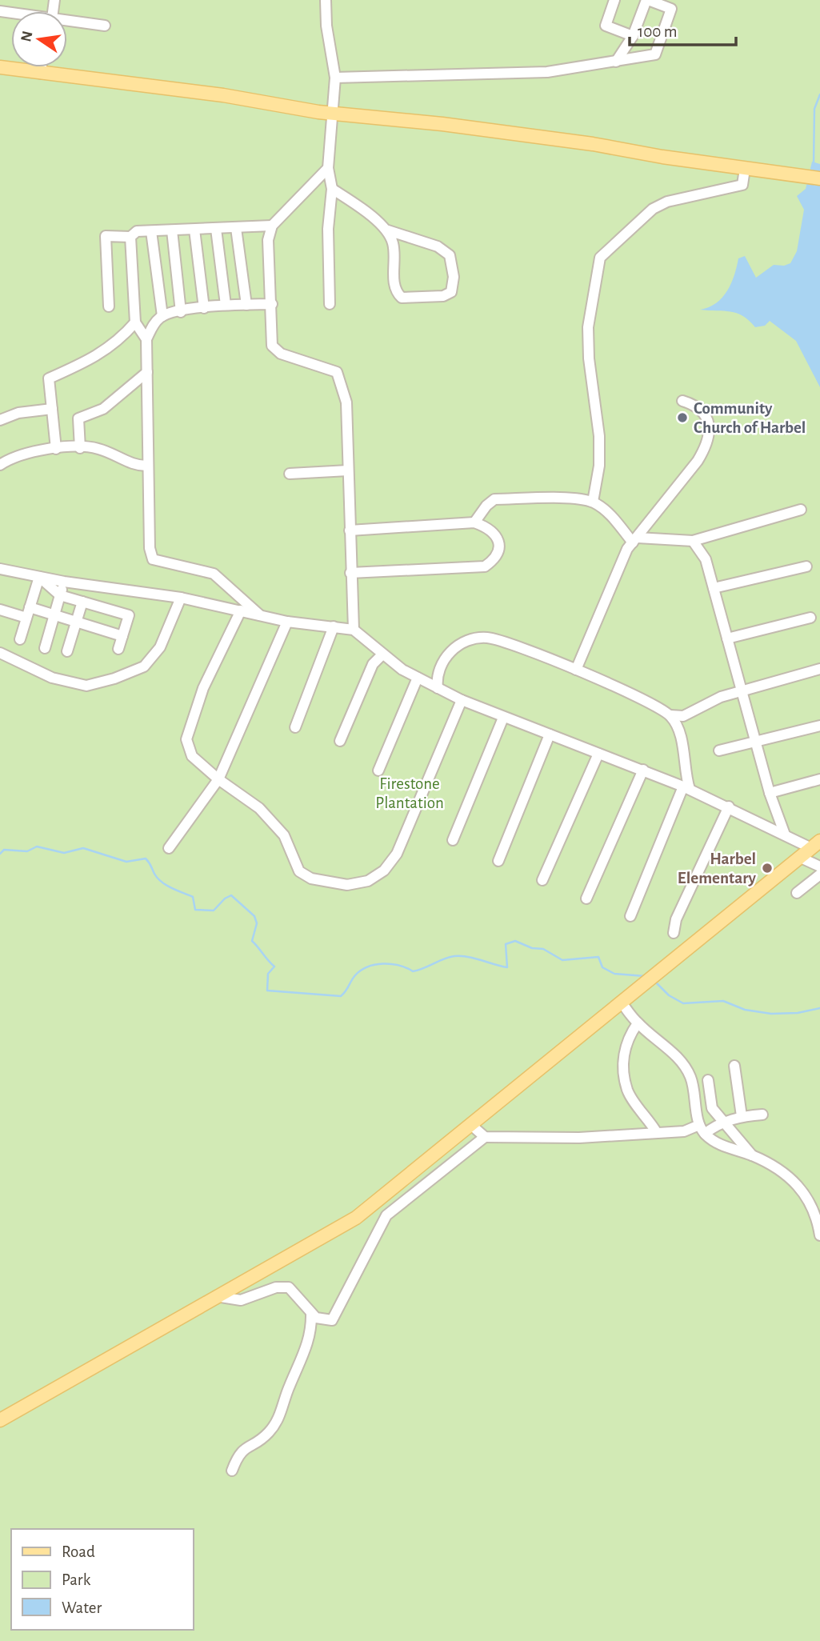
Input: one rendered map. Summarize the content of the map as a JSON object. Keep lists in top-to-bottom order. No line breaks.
{"parks":["Firestone Plantation"],"places":["Community Church of Harbel","Harbel Elementary"],"legend":["Road","Park","Water"],"scale_bar":"100 m","north":"left"}
